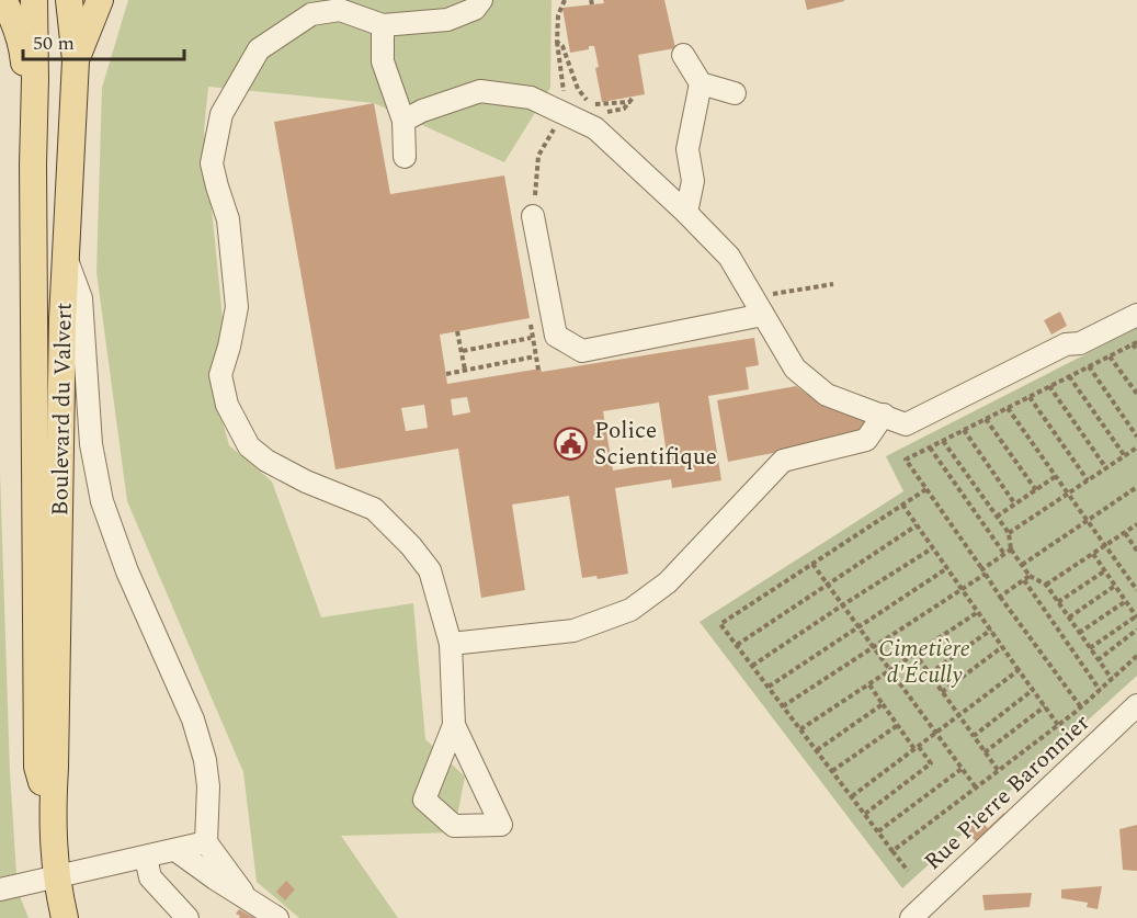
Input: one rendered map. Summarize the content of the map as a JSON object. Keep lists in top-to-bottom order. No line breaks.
{"streets":{"main road":["Boulevard du Valvert"],"street":["Rue Pierre Baronnier"]},"parks":["Cimetière d'Écully"],"places":{"public building":["Police Scientifique"]},"scale_bar":"50 m"}
